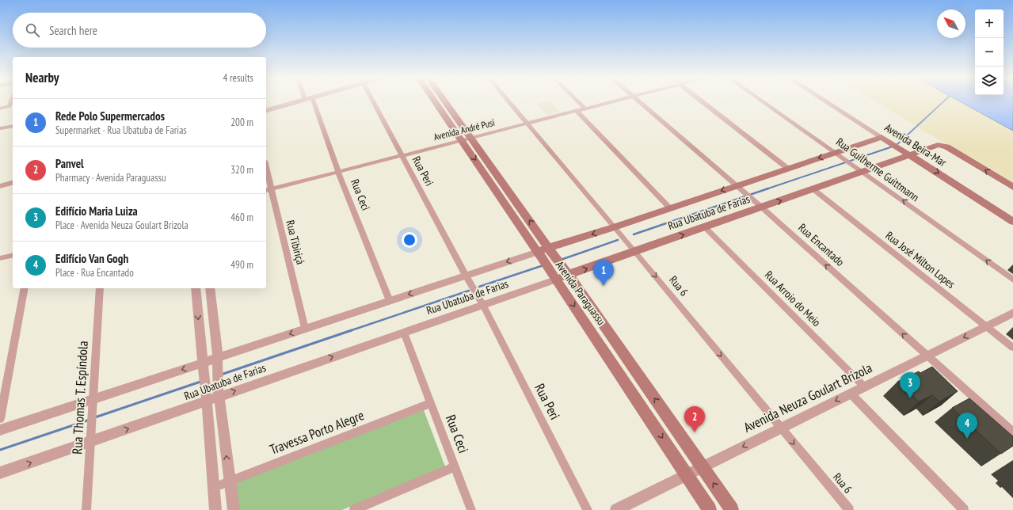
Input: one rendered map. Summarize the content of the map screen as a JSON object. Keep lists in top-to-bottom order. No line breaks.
{"streets":{"main road":["Avenida Beira-Mar","Rua Ubatuba de Farias","Avenida Paraguassu"],"street":["Avenida André Pusi","Rua Guilherme Guittmann","Rua Peri","Rua Ceci","Rua Tibiriçá","Rua Encantado","Rua José Milton Lopes","Rua 6","Rua Arroio do Meio","Rua Thomas T. Espíndola","Avenida Neuza Goulart Brizola","Travessa Porto Alegre"]},"crossings":[["Avenida André Pusi","Rua Peri"],["Avenida André Pusi","Rua Ceci"],["Avenida André Pusi","Rua Tibiriçá"],["Avenida André Pusi","Rua 6"],["Avenida André Pusi","Avenida Paraguassu"],["Avenida Beira-Mar","Rua Ubatuba de Farias"],["Rua Guilherme Guittmann","Rua Ubatuba de Farias"],["Rua Peri","Rua Ubatuba de Farias"],["Rua Ceci","Rua Ubatuba de Farias"],["Rua Ceci","Travessa Porto Alegre"],["Rua Ubatuba de Farias","Rua Tibiriçá"],["Rua Ubatuba de Farias","Rua Encantado"],["Rua Ubatuba de Farias","Rua José Milton Lopes"],["Rua Ubatuba de Farias","Rua 6"],["Rua Ubatuba de Farias","Avenida Paraguassu"],["Rua Ubatuba de Farias","Rua Arroio do Meio"],["Rua Ubatuba de Farias","Rua Thomas T. Espíndola"],["Rua Encantado","Avenida Neuza Goulart Brizola"],["Rua José Milton Lopes","Avenida Neuza Goulart Brizola"],["Rua 6","Avenida Neuza Goulart Brizola"],["Avenida Paraguassu","Avenida Neuza Goulart Brizola"],["Rua Arroio do Meio","Avenida Neuza Goulart Brizola"]],"one_way":["Avenida Beira-Mar","Rua Guilherme Guittmann","Rua Encantado","Rua 6","Avenida Neuza Goulart Brizola"],"north":"top left","page":{"map_buttons":["+","−"],"search":"Search here","heading":["Nearby","4 results"],"list":[{"mark":"1","name":"Rede Polo Supermercados","note":"Supermarket · Rua Ubatuba de Farias","value":"200 m"},{"mark":"2","name":"Panvel","note":"Pharmacy · Avenida Paraguassu","value":"320 m"},{"mark":"3","name":"Edifício Maria Luiza","note":"Place · Avenida Neuza Goulart Brizola","value":"460 m"},{"mark":"4","name":"Edifício Van Gogh","note":"Place · Rua Encantado","value":"490 m"}],"pins":["1","3","2","4"]}}
